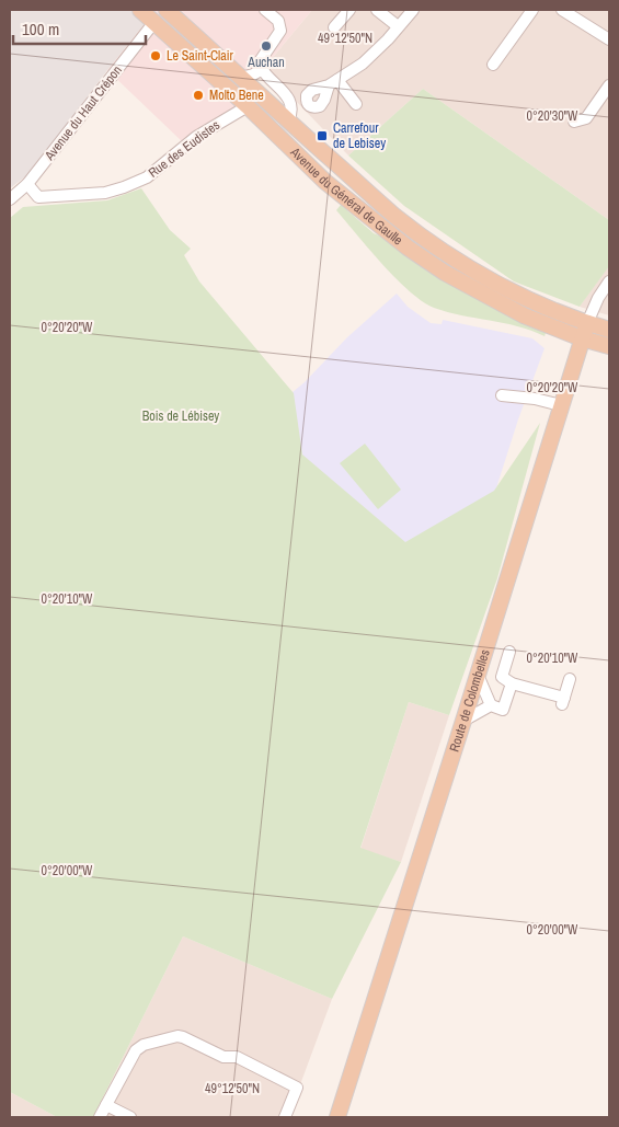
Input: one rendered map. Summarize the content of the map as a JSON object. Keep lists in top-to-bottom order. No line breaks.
{"streets":{"main road":["Avenue du Général de Gaulle","Route de Colombelles"],"street":["Avenue du Haut Crépon","Rue des Eudistes"]},"crossings":[["Avenue du Haut Crépon","Rue des Eudistes"],["Avenue du Haut Crépon","Avenue du Général de Gaulle"],["Rue des Eudistes","Avenue du Général de Gaulle"],["Avenue du Général de Gaulle","Route de Colombelles"]],"parks":["Bois de Lébisey"],"places":{"other":["Auchan","Le Saint-Clair","Molto Bene"],"transit":["Carrefour de Lebisey"]},"scale_bar":"100 m","coordinates":["49°12'50\"N","0°20'30\"W","0°20'20\"W","0°20'10\"W","0°20'00\"W"]}
